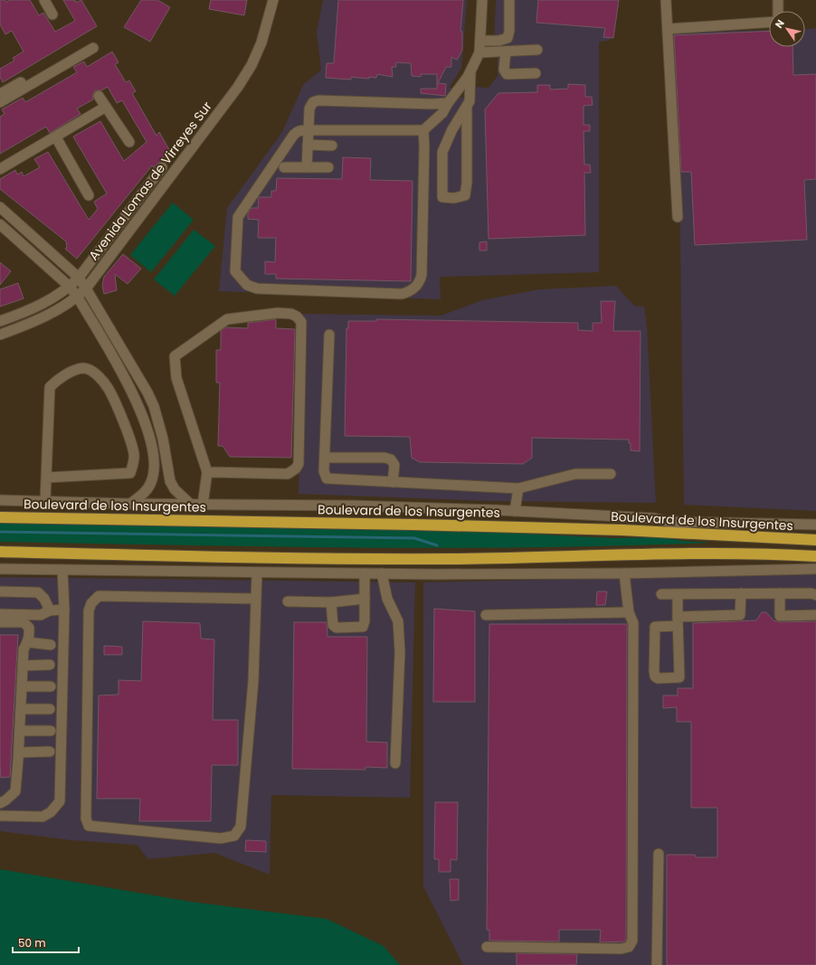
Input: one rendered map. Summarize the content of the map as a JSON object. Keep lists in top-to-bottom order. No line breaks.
{"streets":{"highway":["Boulevard de los Insurgentes"],"street":["Avenida Lomas de Virreyes Sur"]},"scale_bar":"50 m","north":"top left"}
